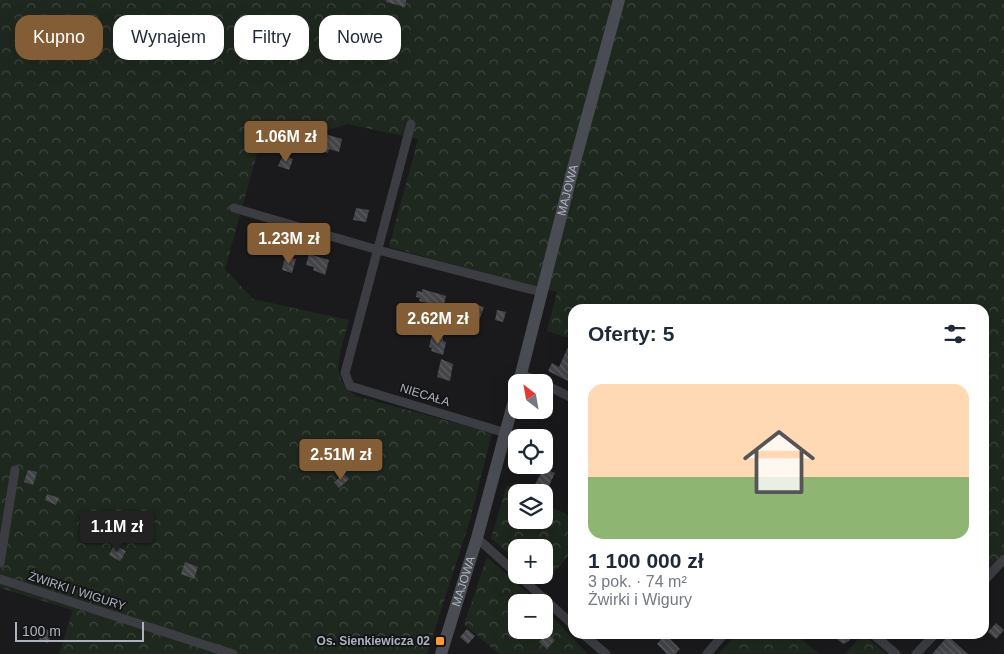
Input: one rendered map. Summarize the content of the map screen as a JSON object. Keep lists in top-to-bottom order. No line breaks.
{"streets":{"street":["MAJOWA","NIECAŁA","ŻWIRKI I WIGURY"]},"crossings":[["MAJOWA","NIECAŁA"]],"places":{"transit":["Os. Sienkiewicza 02"]},"scale_bar":"100 m","north":"top left","page":{"chip":["Kupno","Wynajem","Filtry","Nowe"],"price":["1.06M zł","1.23M zł","2.62M zł","2.51M zł","1.1M zł"],"heading":"Oferty: 5","list":[{"name":"1 100 000 zł","note":"3 pok. · 74 m² · Żwirki i Wigury"}],"map_buttons":["+","−"],"scale":"100 m"}}
